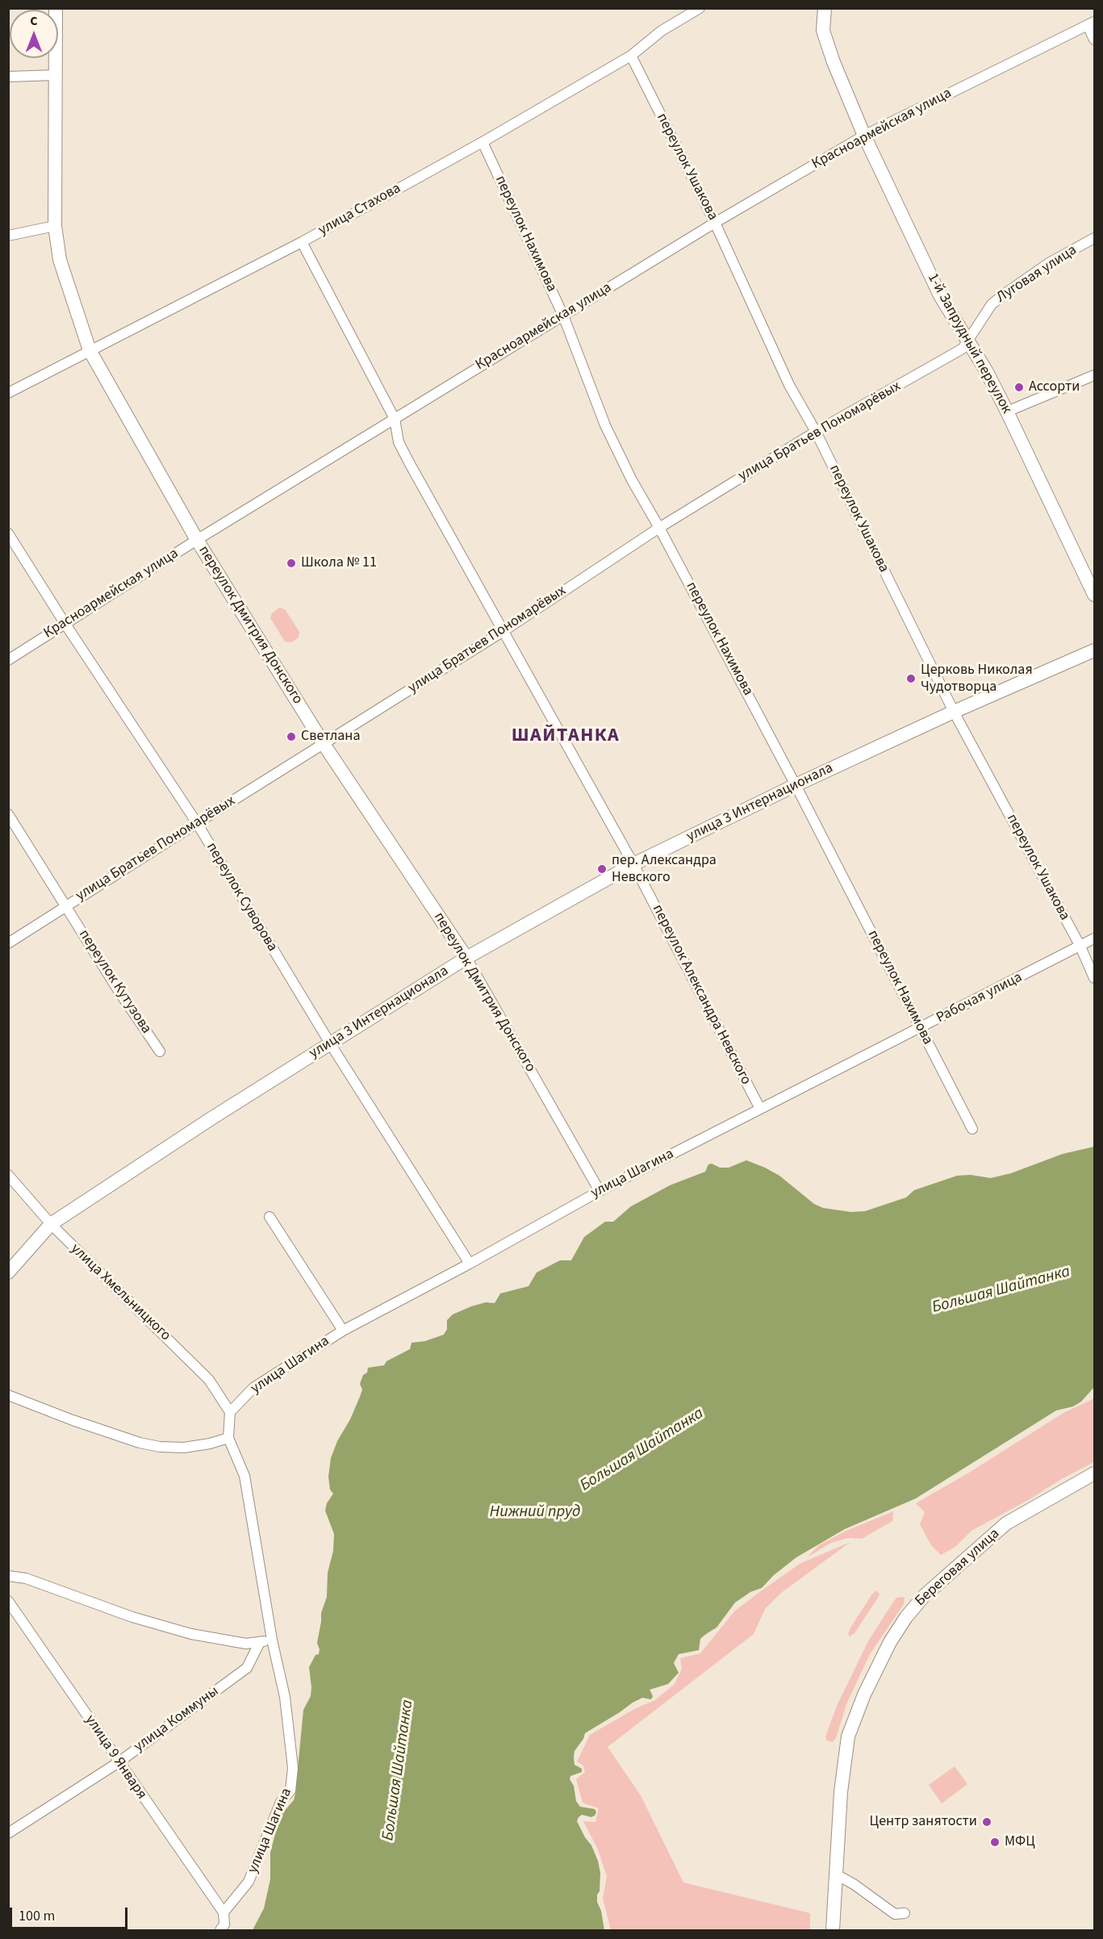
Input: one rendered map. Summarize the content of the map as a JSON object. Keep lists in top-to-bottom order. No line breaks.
{"streets":{"street":["Красноармейская улица","переулок Ушакова","улица Стахова","переулок Нахимова","Луговая улица","1-й Запрудный переулок","улица Братьев Пономарёвых","переулок Дмитрия Донского","улица 3 Интернационала","переулок Суворова","переулок Кутузова","переулок Александра Невского","Рабочая улица","улица Шагина","улица Хмельницкого","Береговая улица","улица Коммуны","улица 9 Января"]},"crossings":[["Красноармейская улица","переулок Ушакова"],["Красноармейская улица","переулок Нахимова"],["Красноармейская улица","1-й Запрудный переулок"],["Красноармейская улица","переулок Дмитрия Донского"],["Красноармейская улица","переулок Суворова"],["Красноармейская улица","переулок Александра Невского"],["переулок Ушакова","улица Стахова"],["переулок Ушакова","улица Братьев Пономарёвых"],["переулок Ушакова","улица 3 Интернационала"],["переулок Ушакова","Рабочая улица"],["улица Стахова","переулок Нахимова"],["улица Стахова","переулок Дмитрия Донского"],["улица Стахова","переулок Александра Невского"],["переулок Нахимова","улица Братьев Пономарёвых"],["переулок Нахимова","улица 3 Интернационала"],["переулок Нахимова","Рабочая улица"],["Луговая улица","1-й Запрудный переулок"],["Луговая улица","улица Братьев Пономарёвых"],["1-й Запрудный переулок","улица Братьев Пономарёвых"],["улица Братьев Пономарёвых","переулок Дмитрия Донского"],["улица Братьев Пономарёвых","переулок Суворова"],["улица Братьев Пономарёвых","переулок Кутузова"],["улица Братьев Пономарёвых","переулок Александра Невского"],["переулок Дмитрия Донского","улица 3 Интернационала"],["переулок Дмитрия Донского","улица Шагина"],["улица 3 Интернационала","переулок Суворова"],["улица 3 Интернационала","переулок Александра Невского"],["улица 3 Интернационала","улица Хмельницкого"],["переулок Суворова","улица Шагина"],["переулок Александра Невского","Рабочая улица"],["переулок Александра Невского","улица Шагина"],["Рабочая улица","улица Шагина"],["улица Шагина","улица Хмельницкого"],["улица Шагина","улица 9 Января"],["улица Коммуны","улица 9 Января"]],"districts":["ШАЙТАНКА"],"water":["Большая Шайтанка","Нижний пруд"],"places":["Ассорти","Школа № 11","Церковь Николая Чудотворца","Светлана","пер. Александра Невского","Центр занятости","МФЦ"],"scale_bar":"100 m","north":"top"}
